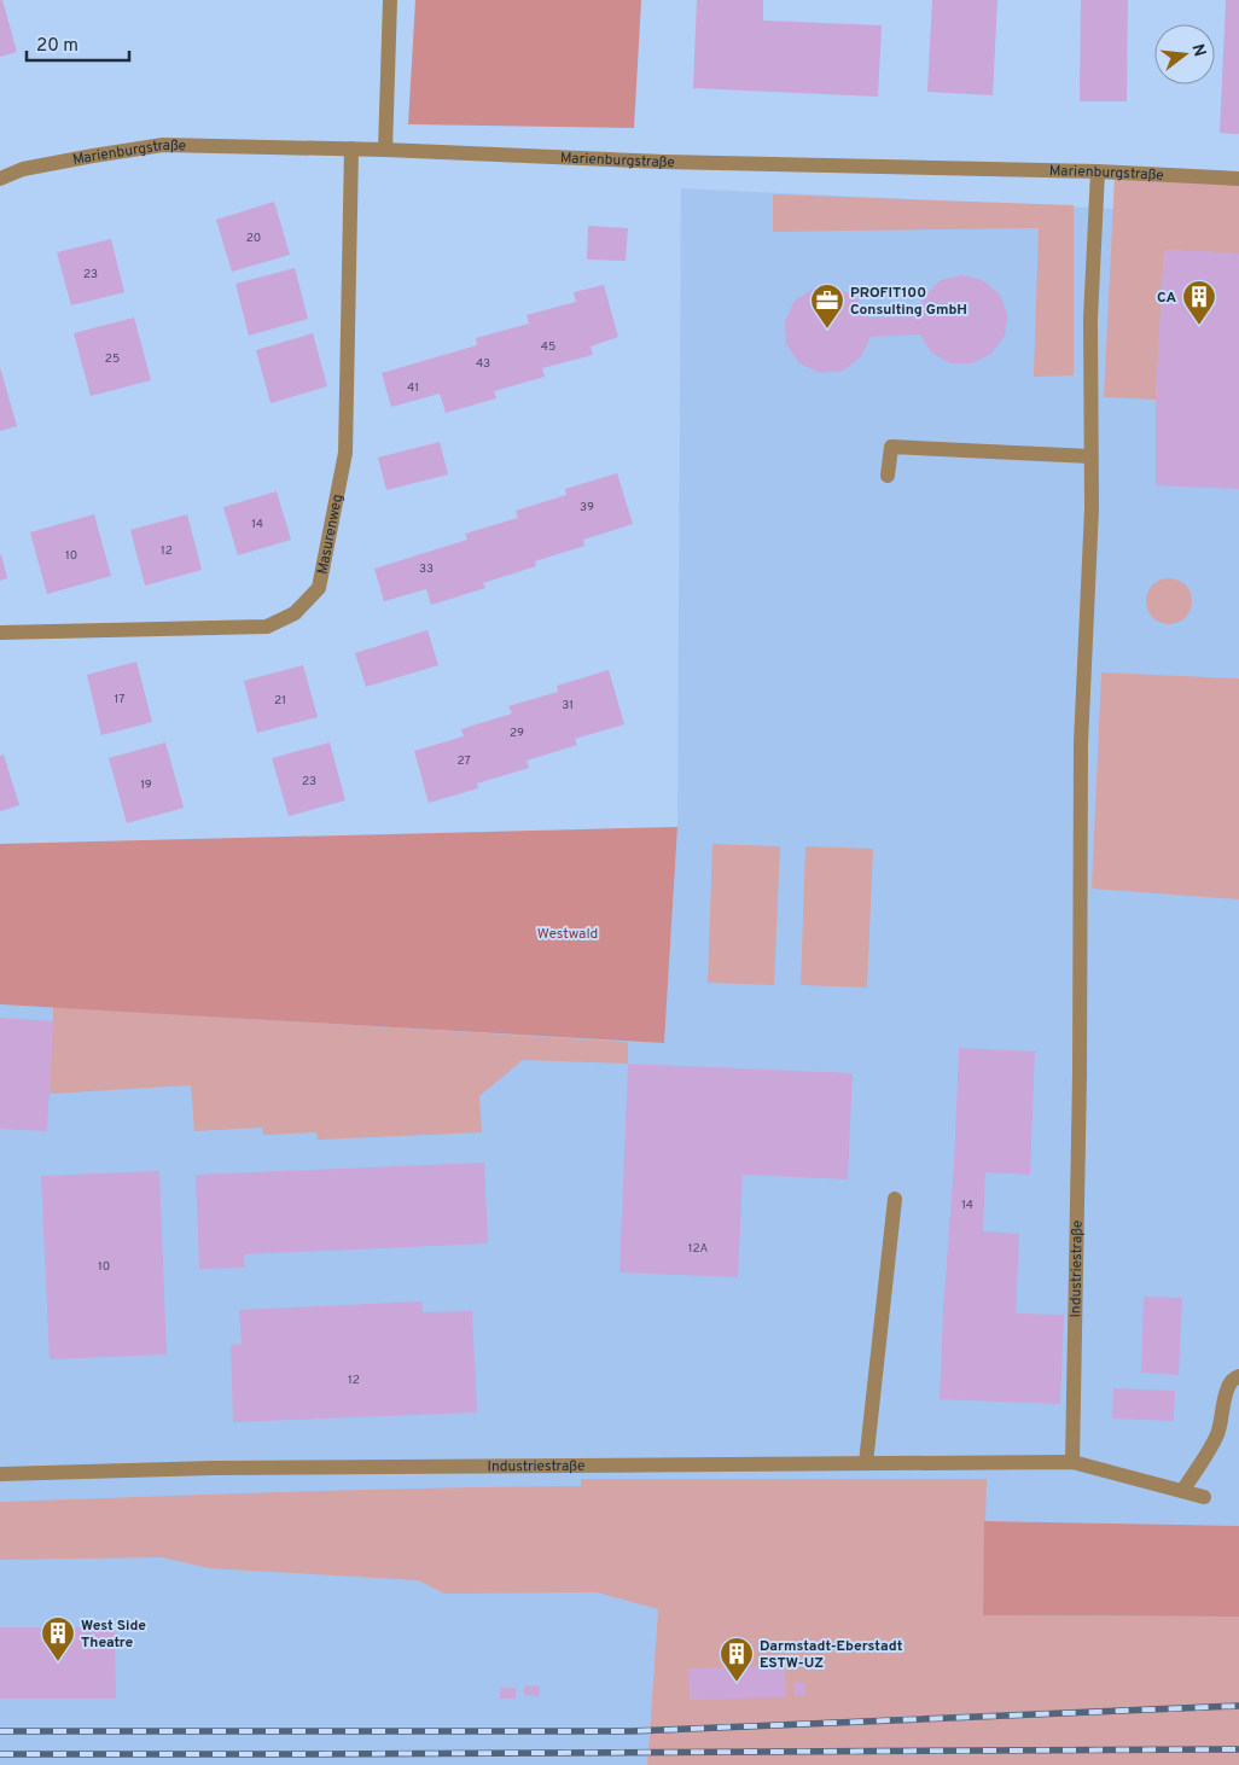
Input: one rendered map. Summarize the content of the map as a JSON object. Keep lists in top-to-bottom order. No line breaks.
{"streets":{"street":["Marienburgstraße","Masurenweg","Industriestraße"]},"crossings":[["Marienburgstraße","Masurenweg"],["Marienburgstraße","Industriestraße"]],"parks":["Westwald"],"places":{"building":["CA","West Side Theatre","Darmstadt-Eberstadt ESTW-UZ"],"office":["PROFIT100 Consulting GmbH"]},"house_numbers":["20","23","45","25","43","41","39","14","12","10","33","17","21","31","29","27","23","19","14","12A","10","12"],"scale_bar":"20 m","north":"right"}
